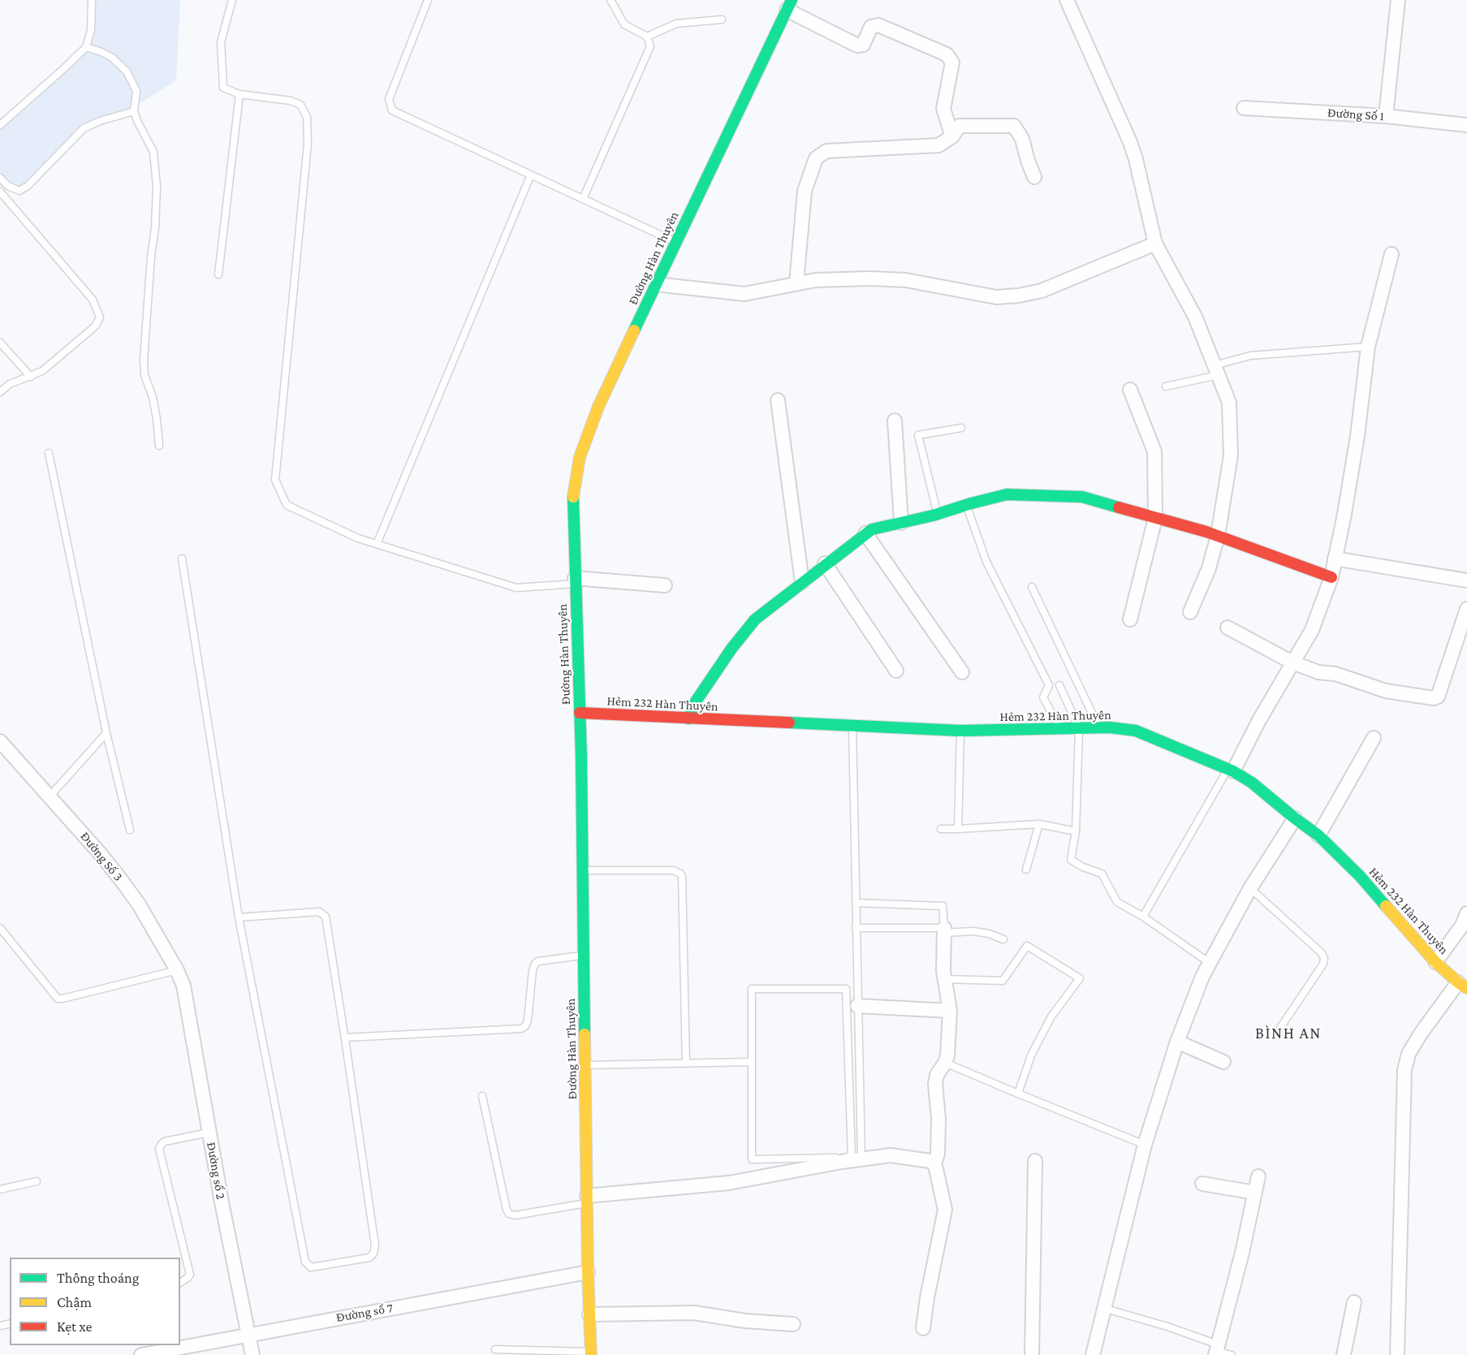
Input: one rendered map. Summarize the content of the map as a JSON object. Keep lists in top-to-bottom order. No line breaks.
{"streets":{"street":["Đường Số 1","Đường Hàn Thuyên","Hẻm 232 Hàn Thuyên","Đường Số 3","Đường số 2","Đường số 7"]},"crossings":[["Đường Hàn Thuyên","Hẻm 232 Hàn Thuyên"],["Đường Hàn Thuyên","Đường số 7"],["Đường Số 3","Đường số 2"],["Đường số 2","Đường số 7"]],"districts":["BÌNH AN"],"legend":["Thông thoáng","Chậm","Kẹt xe"]}
